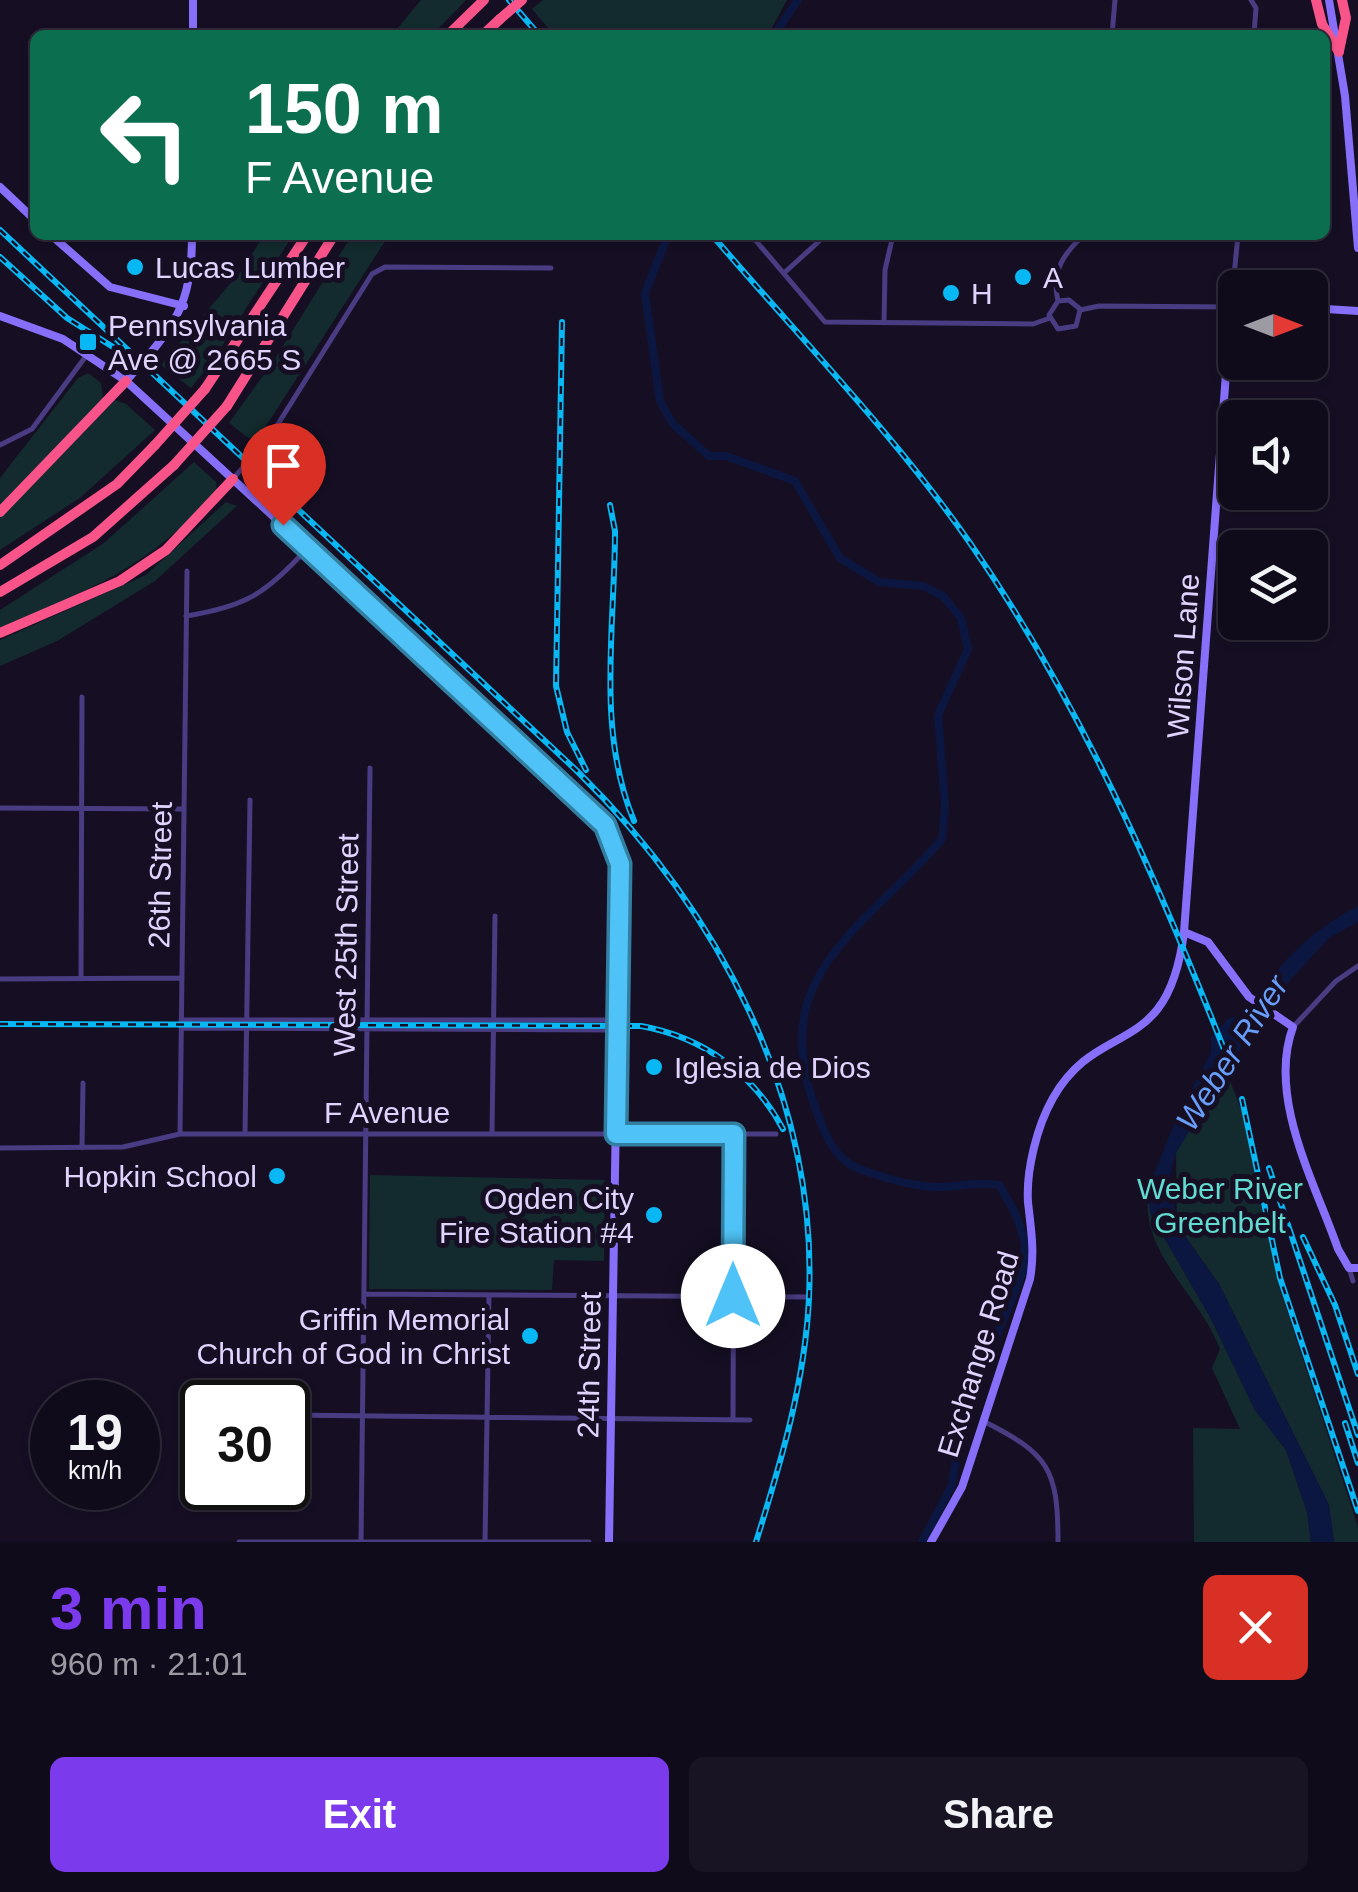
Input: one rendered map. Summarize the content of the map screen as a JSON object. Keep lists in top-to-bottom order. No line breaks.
{"streets":{"street":["Wilson Lane","26th Street","West 25th Street","F Avenue","Exchange Road","24th Street"]},"crossings":[["Wilson Lane","Exchange Road"],["26th Street","F Avenue"],["West 25th Street","F Avenue"],["F Avenue","24th Street"]],"water":["Weber River"],"parks":["Weber River Greenbelt"],"places":{"other":["Lucas Lumber","A","H","Iglesia de Dios","Hopkin School","Ogden City Fire Station #4","Griffin Memorial Church of God in Christ"],"transit":["Pennsylvania Ave @ 2665 S"]},"north":"right","page":{"turn":["150 m","F Avenue"],"speed":"19 km/h","limit":"30","heading":["3 min","960 m · 21:01"],"buttons":["Exit","Share"]}}
